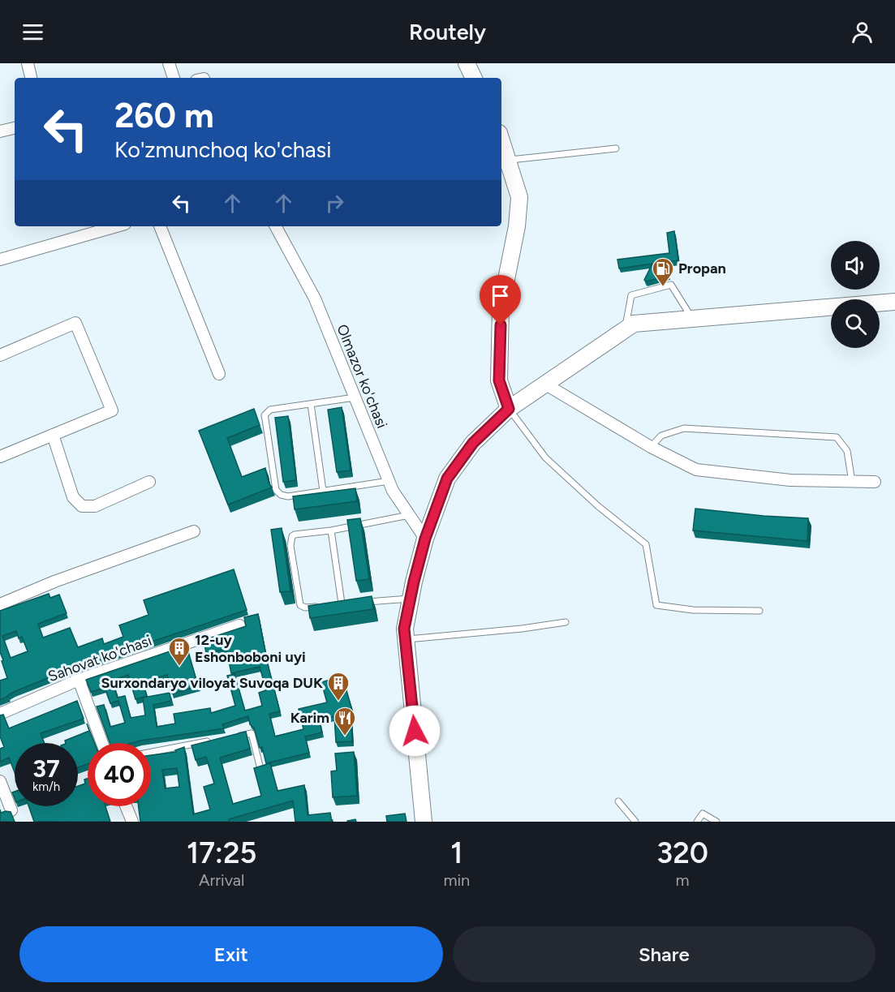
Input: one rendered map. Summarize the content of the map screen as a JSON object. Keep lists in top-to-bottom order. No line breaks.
{"streets":{"street":["Olmazor ko'chasi","Sahovat ko'chasi"]},"places":{"fuel station":["Propan"],"building":["12-uy Eshonboboni uyi","Surxondaryo viloyat Suvoqa DUK"],"restaurant":["Karim"]},"page":{"header":"Routely","turn":["260 m","Ko'zmunchoq ko'chasi"],"speed":"37 km/h","limit":"40","eta":["17:25","Arrival","1","min","320","m"],"buttons":["Exit","Share"]}}
